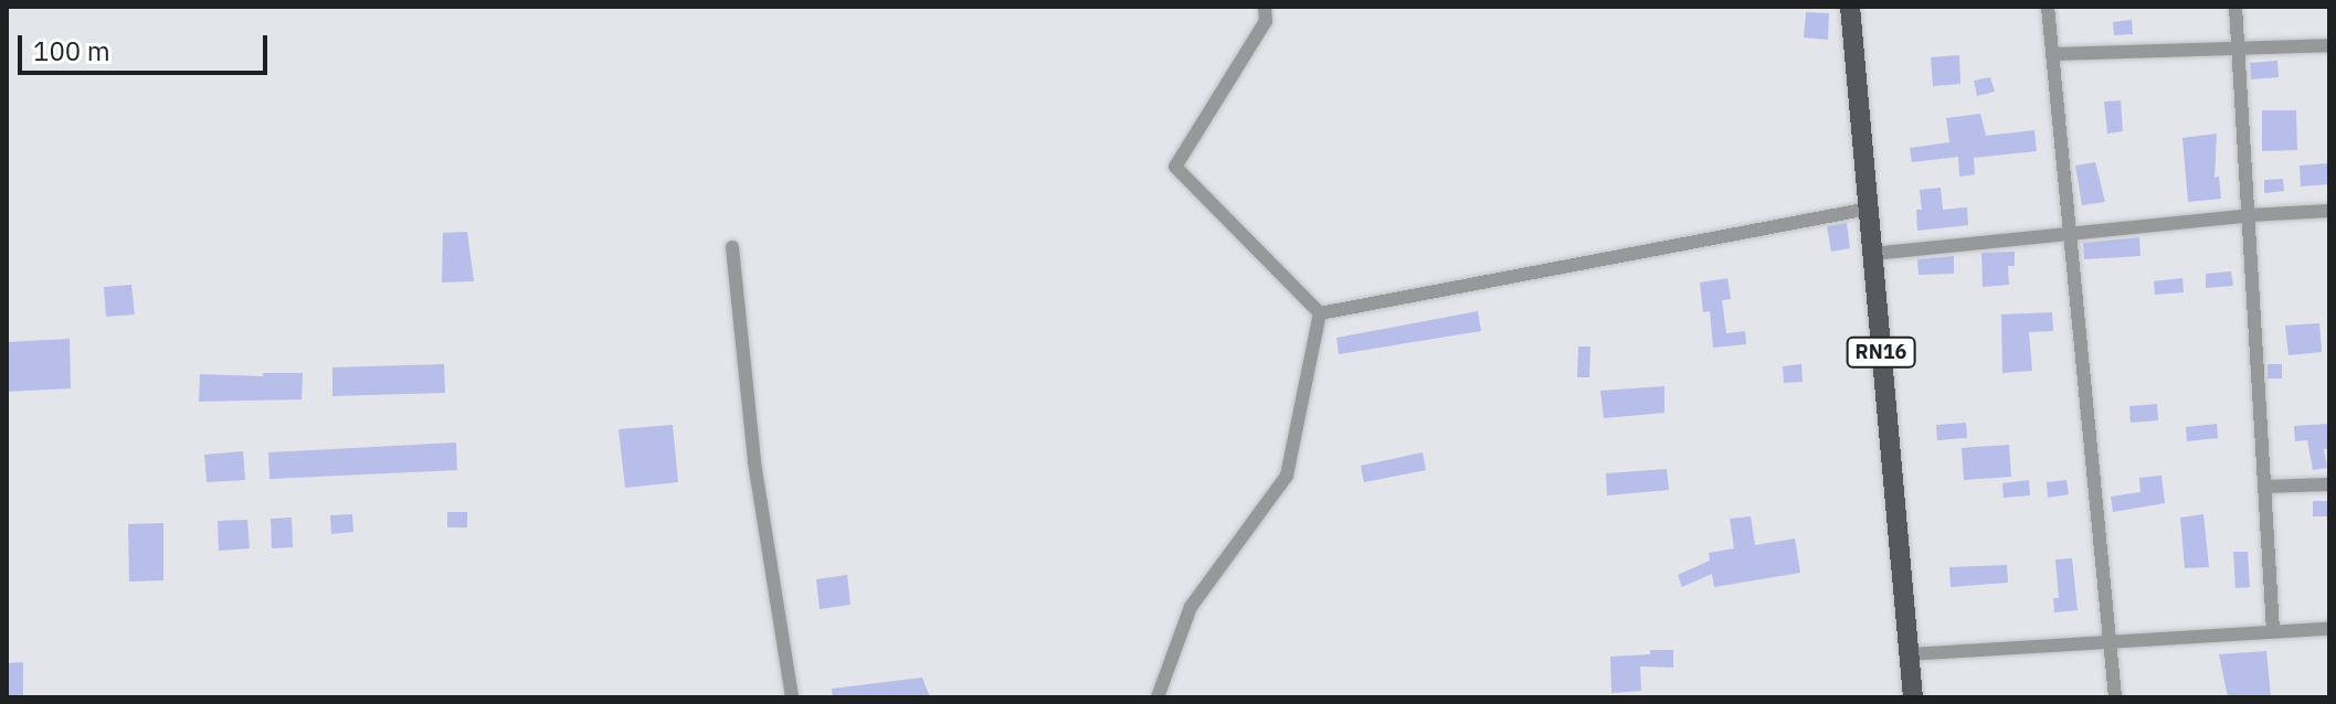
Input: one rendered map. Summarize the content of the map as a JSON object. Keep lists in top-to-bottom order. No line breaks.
{"streets":{"main road":["RN16"]},"scale_bar":"100 m"}
